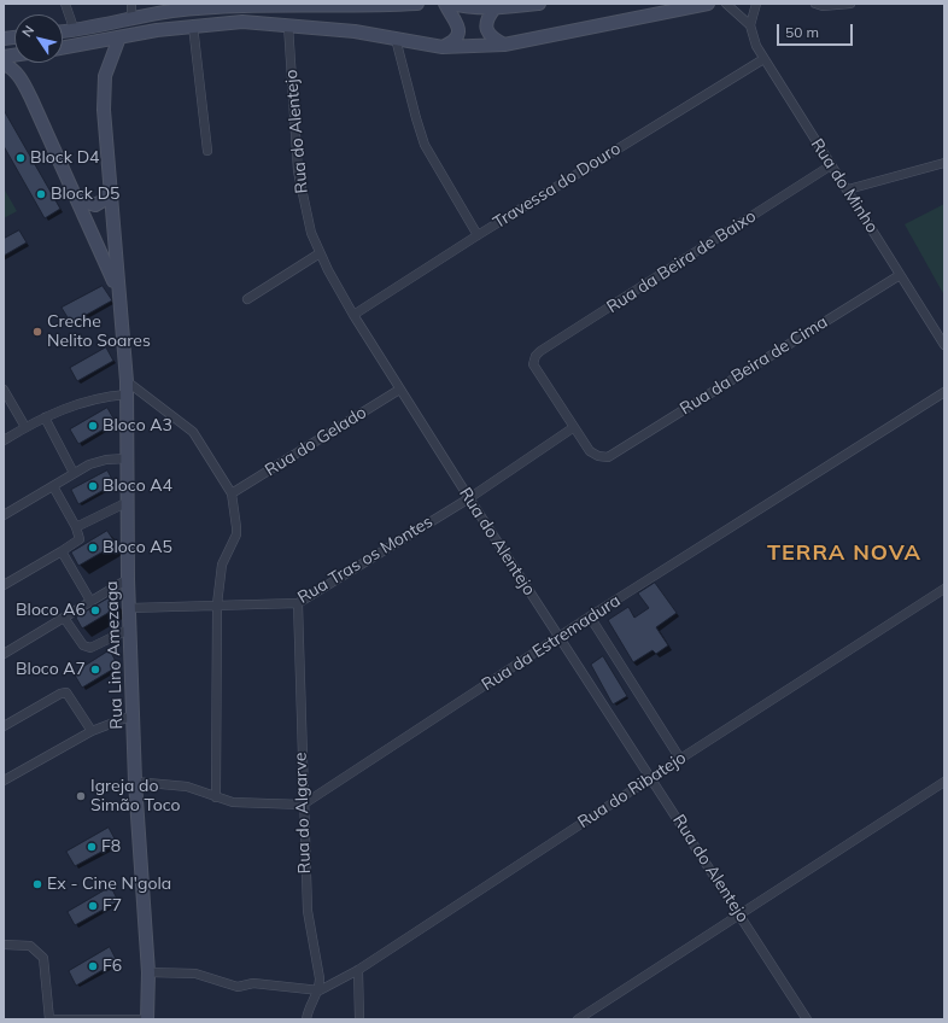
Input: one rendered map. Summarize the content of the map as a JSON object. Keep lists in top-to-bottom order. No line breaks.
{"streets":{"street":["Rua do Alentejo","Travessa do Douro","Rua do Minho","Rua da Beira de Baixo","Rua da Beira de Cima","Rua do Gelado","Rua Tras os Montes","Rua da Estremadura","Rua Lino Amezaga","Rua do Ribatejo","Rua do Algarve"]},"crossings":[["Rua do Alentejo","Travessa do Douro"],["Rua do Alentejo","Rua do Gelado"],["Rua do Alentejo","Rua Tras os Montes"],["Rua do Alentejo","Rua da Estremadura"],["Rua do Alentejo","Rua do Ribatejo"],["Travessa do Douro","Rua do Minho"],["Rua do Minho","Rua da Beira de Baixo"],["Rua do Minho","Rua da Beira de Cima"],["Rua da Beira de Baixo","Rua da Beira de Cima"],["Rua da Beira de Baixo","Rua Tras os Montes"],["Rua da Beira de Cima","Rua Tras os Montes"],["Rua Tras os Montes","Rua Lino Amezaga"],["Rua Tras os Montes","Rua do Algarve"],["Rua da Estremadura","Rua do Algarve"],["Rua do Ribatejo","Rua do Algarve"]],"districts":["TERRA NOVA"],"places":["Block D4","Block D5","Creche Nelito Soares","Bloco A3","Bloco A4","Bloco A5","Bloco A6","Bloco A7","Igreja do Simão Toco","F8","Ex - Cine N'gola","F7","F6"],"scale_bar":"50 m","north":"top left"}
